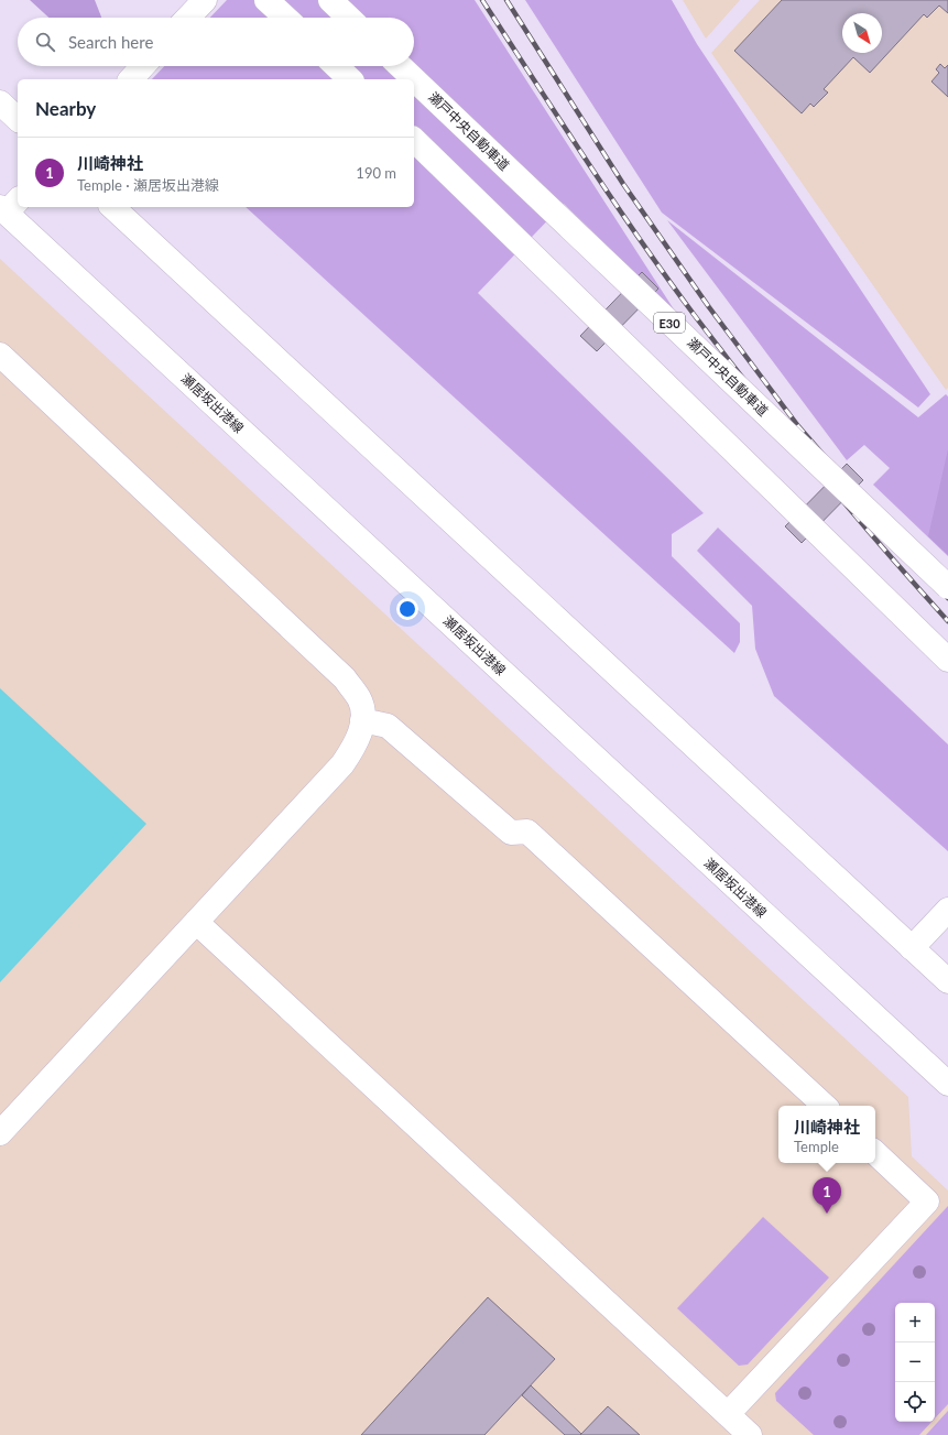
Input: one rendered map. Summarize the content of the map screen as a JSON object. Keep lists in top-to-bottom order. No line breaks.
{"streets":{"main road":["瀬戸中央自動車道","E30","瀬居坂出港線"]},"north":"bottom right","page":{"search":"Search here","heading":"Nearby","list":[{"mark":"1","name":"川崎神社","note":"Temple · 瀬居坂出港線","value":"190 m"}],"popup":["川崎神社","Temple"],"pins":"1","map_buttons":["+","−"]}}
